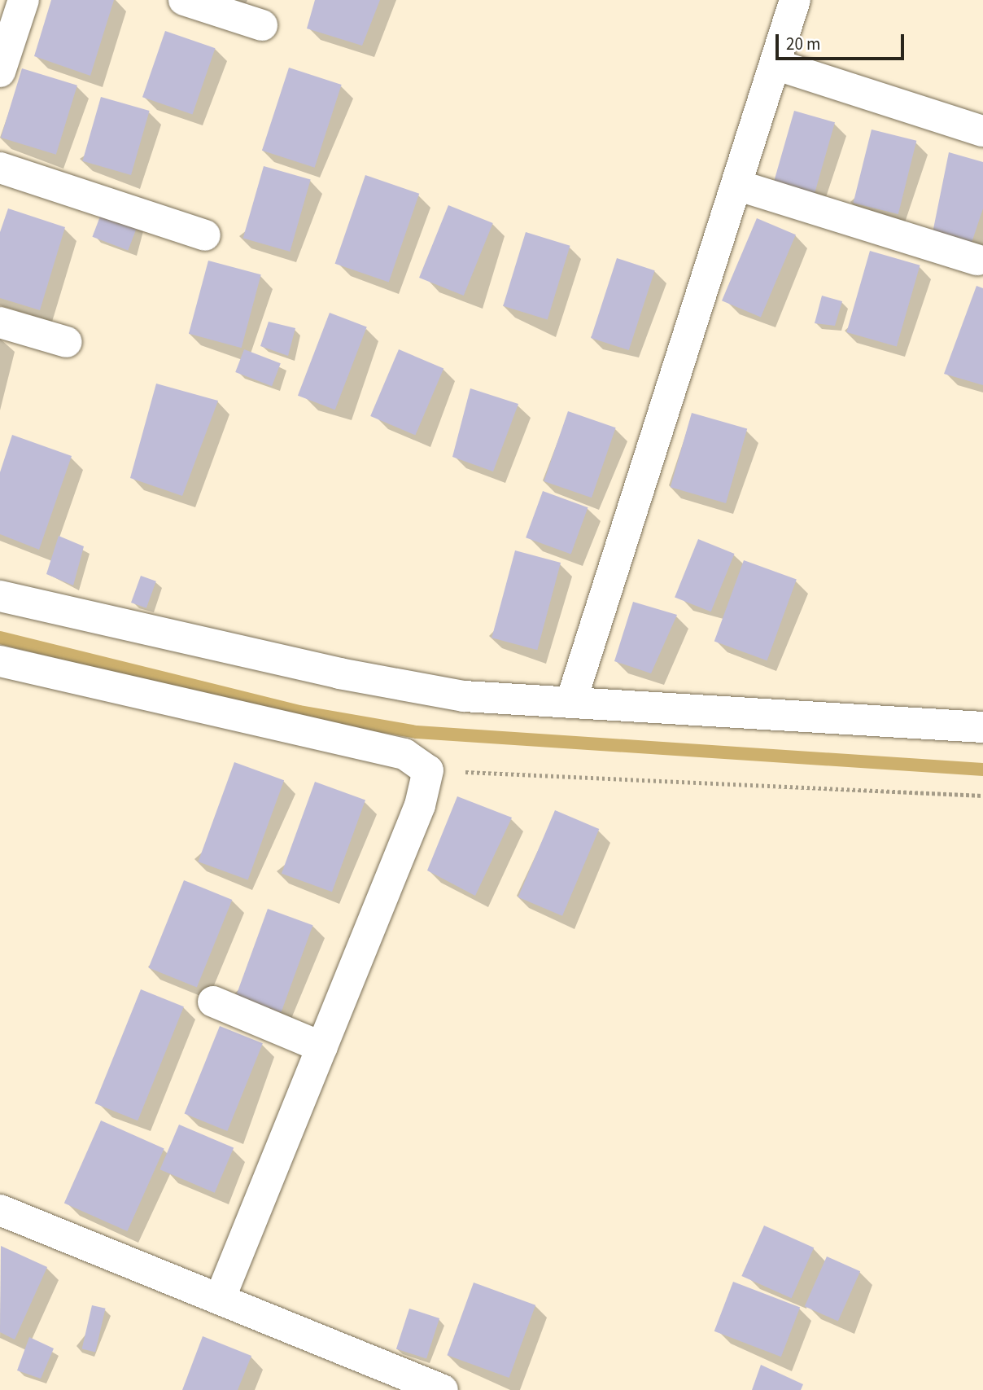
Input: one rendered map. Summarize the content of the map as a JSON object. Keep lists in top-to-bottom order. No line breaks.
{"scale_bar":"20 m"}
